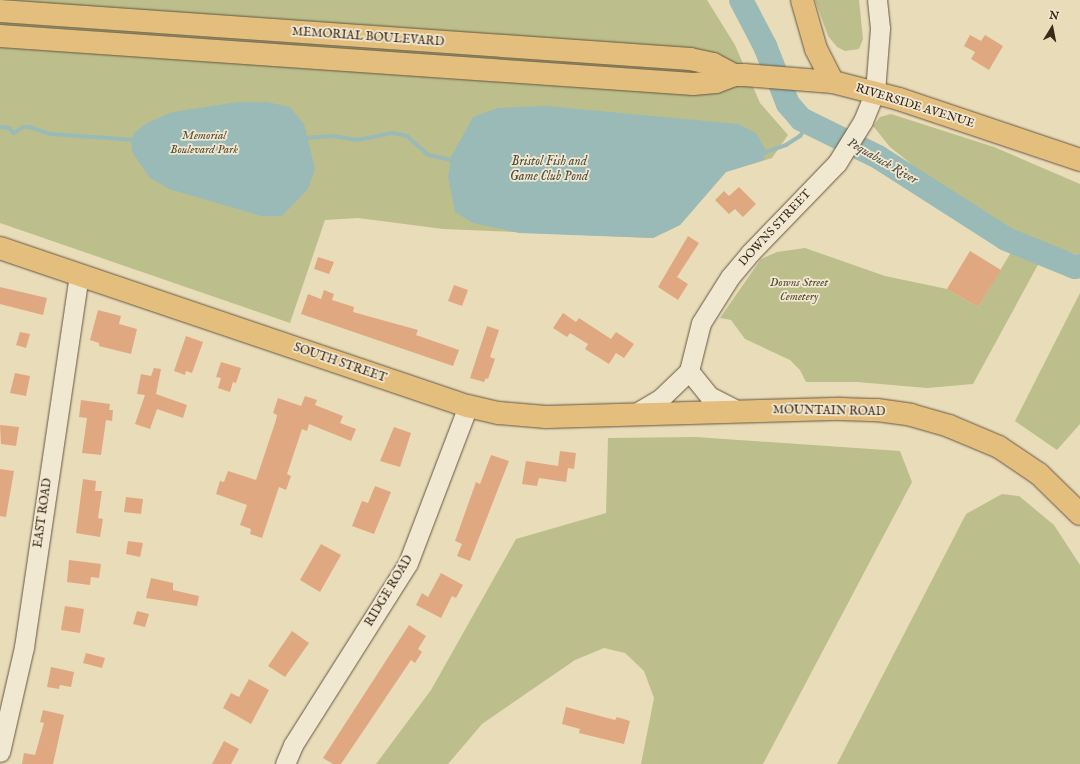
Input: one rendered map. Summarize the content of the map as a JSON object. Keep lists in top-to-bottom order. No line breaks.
{"streets":{"main road":["MEMORIAL BOULEVARD","RIVERSIDE AVENUE","SOUTH STREET","MOUNTAIN ROAD"],"street":["DOWNS STREET","EAST ROAD","RIDGE ROAD"]},"crossings":[["MEMORIAL BOULEVARD","RIVERSIDE AVENUE"],["RIVERSIDE AVENUE","DOWNS STREET"],["SOUTH STREET","MOUNTAIN ROAD"],["SOUTH STREET","EAST ROAD"],["SOUTH STREET","RIDGE ROAD"]],"water":["Pequabuck River","Bristol Fish and Game Club Pond"],"parks":["Memorial Boulevard Park","Downs Street Cemetery"],"north":"top"}
